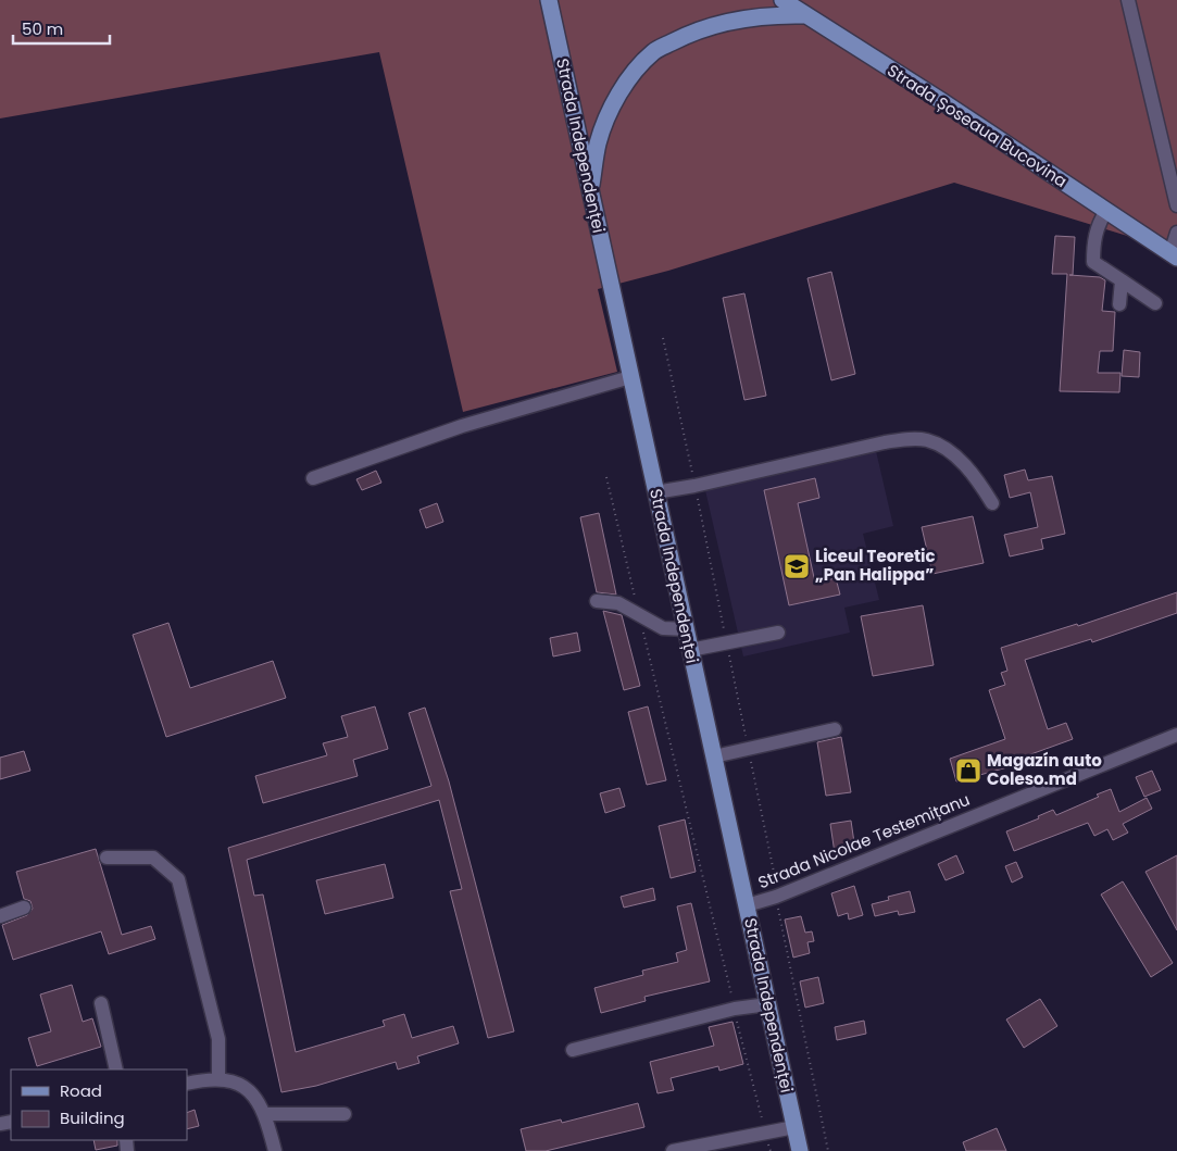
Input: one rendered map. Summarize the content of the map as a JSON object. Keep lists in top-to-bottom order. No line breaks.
{"streets":{"main road":["Strada Șoseaua Bucovina","Strada Independenței"],"street":["Strada Nicolae Testemițanu"]},"crossings":[["Strada Independenței","Strada Nicolae Testemițanu"]],"places":{"school or university":["Liceul Teoretic „Pan Halippa”"],"shop":["Magazín auto Coleso.md"]},"legend":["Road","Building"],"scale_bar":"50 m"}
